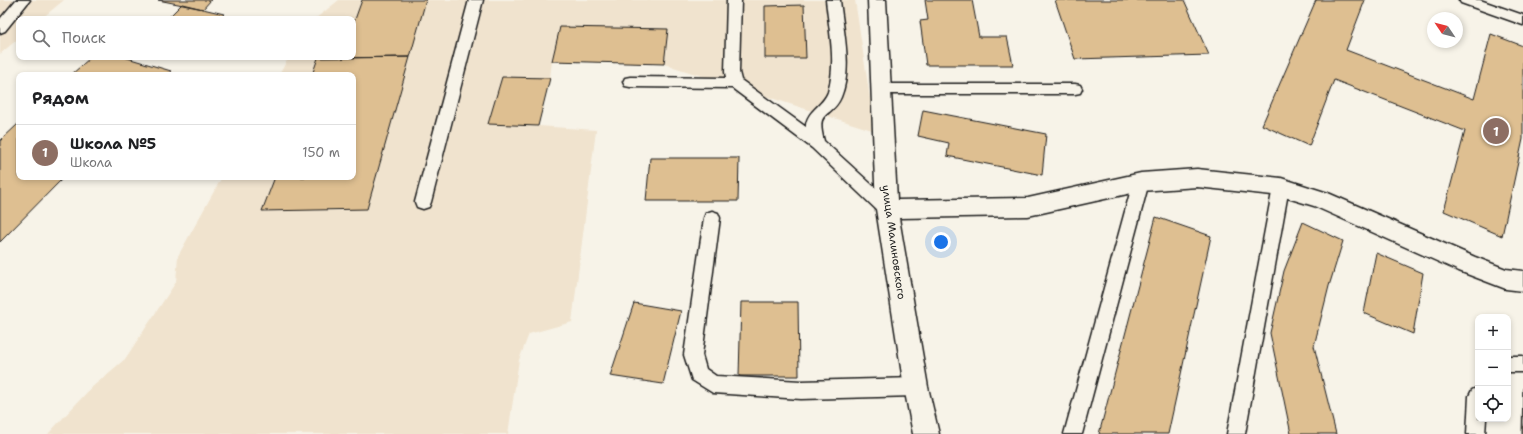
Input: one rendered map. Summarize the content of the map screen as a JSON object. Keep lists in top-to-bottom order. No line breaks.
{"streets":{"street":["улица Малиновского"]},"north":"top left","page":{"search":"Поиск","heading":"Рядом","pins":"1","list":[{"mark":"1","name":"Школа №5","note":"Школа","value":"150 m"}],"map_buttons":["+","−"]}}
